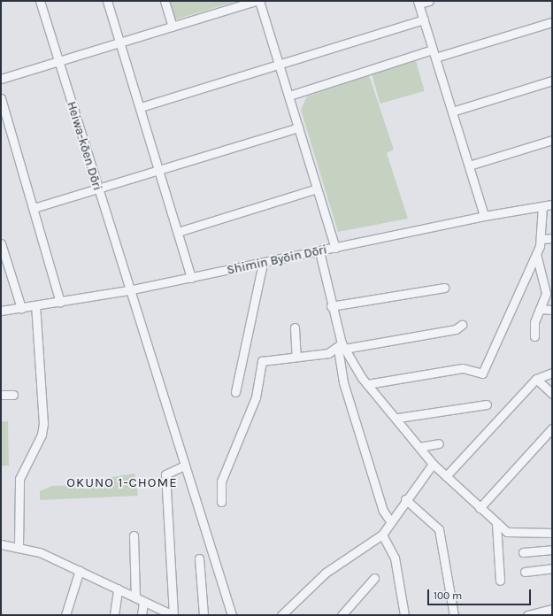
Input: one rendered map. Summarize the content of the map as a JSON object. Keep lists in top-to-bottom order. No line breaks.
{"streets":{"street":["Heiwa-kōen Dōri","Shimin Byōin Dōri"]},"crossings":[["Heiwa-kōen Dōri","Shimin Byōin Dōri"]],"districts":["OKUNO 1-CHOME"],"scale_bar":"100 m"}
